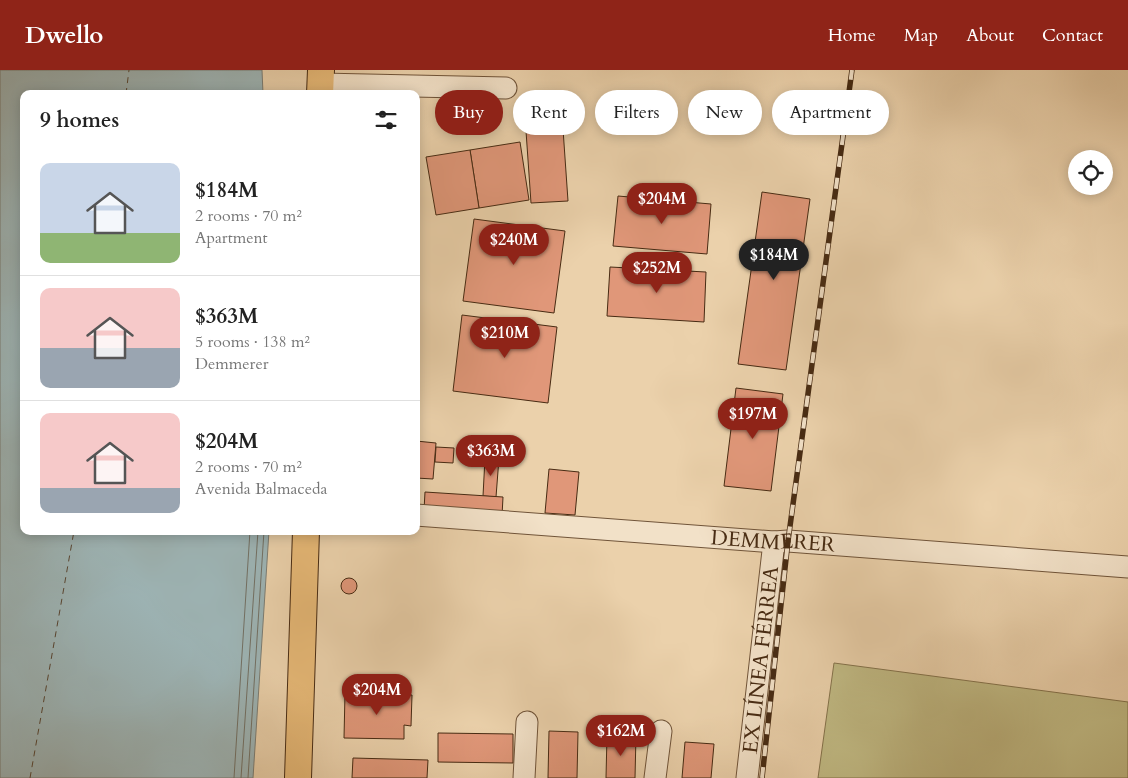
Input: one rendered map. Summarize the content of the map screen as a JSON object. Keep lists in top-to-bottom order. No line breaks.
{"streets":{"street":["DEMMERER","EX LÍNEA FÉRREA"]},"crossings":[["DEMMERER","EX LÍNEA FÉRREA"]],"page":{"header":"Dwello","nav":["Home","Map","About","Contact"],"chip":["Buy","Rent","Filters","New","Apartment"],"heading":"9 homes","list":[{"name":"$184M","note":"2 rooms · 70 m² · Apartment"},{"name":"$363M","note":"5 rooms · 138 m² · Demmerer"},{"name":"$204M","note":"2 rooms · 70 m² · Avenida Balmaceda"}],"price":["$204M","$240M","$184M","$252M","$210M","$197M","$363M","$204M","$162M"]}}
